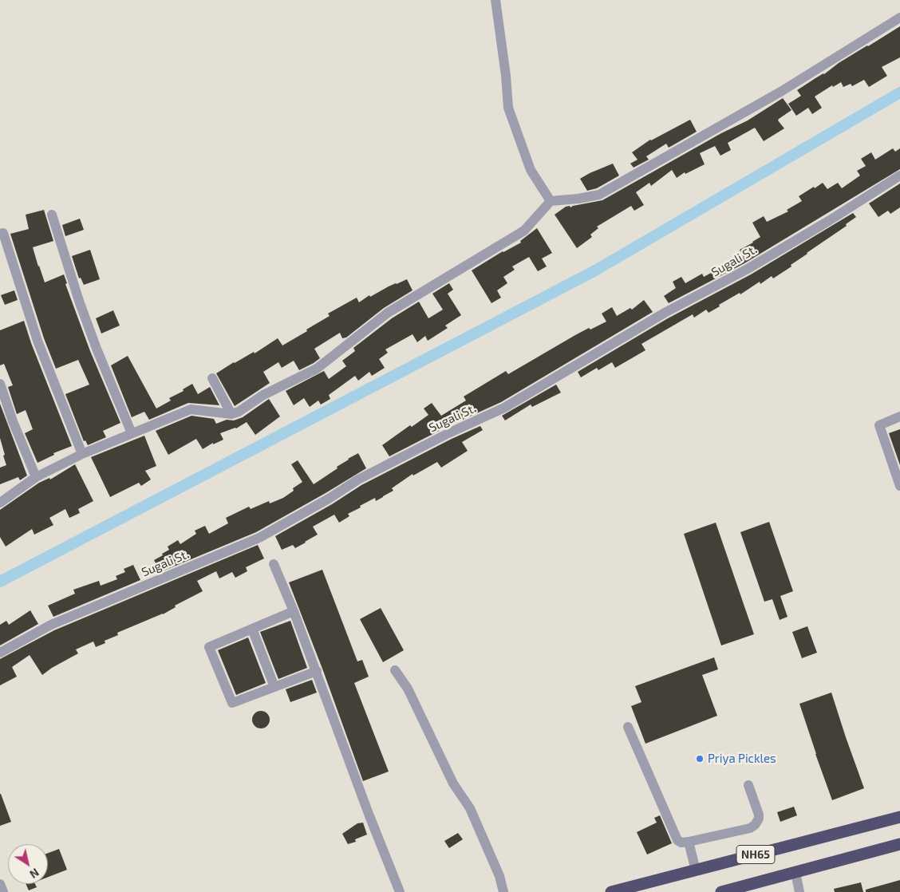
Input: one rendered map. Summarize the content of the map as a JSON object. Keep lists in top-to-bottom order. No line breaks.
{"streets":{"highway":["NH65"],"street":["Sugali St."]},"places":["Priya Pickles"],"north":"bottom right"}
